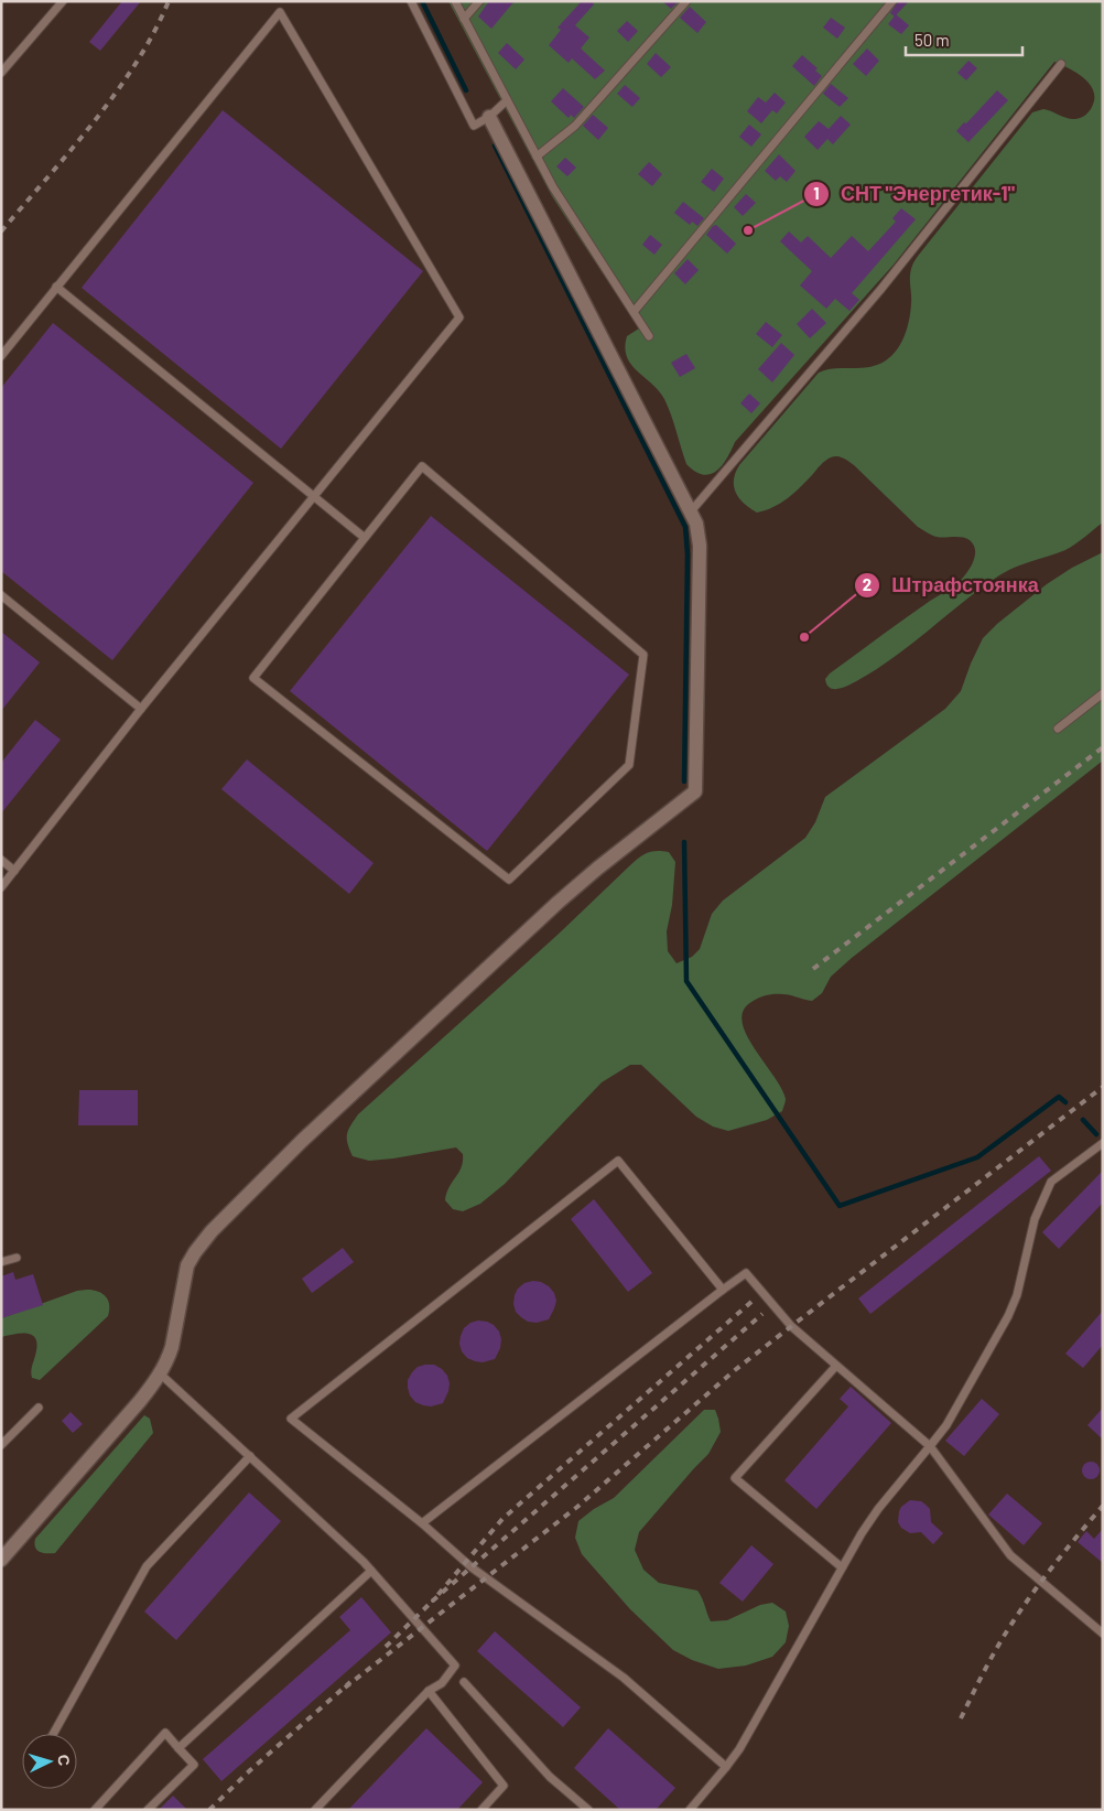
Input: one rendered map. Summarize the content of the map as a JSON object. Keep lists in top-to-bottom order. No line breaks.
{"places":["СНТ \"Энергетик-1\"","Штрафстоянка"],"scale_bar":"50 m","north":"right"}
